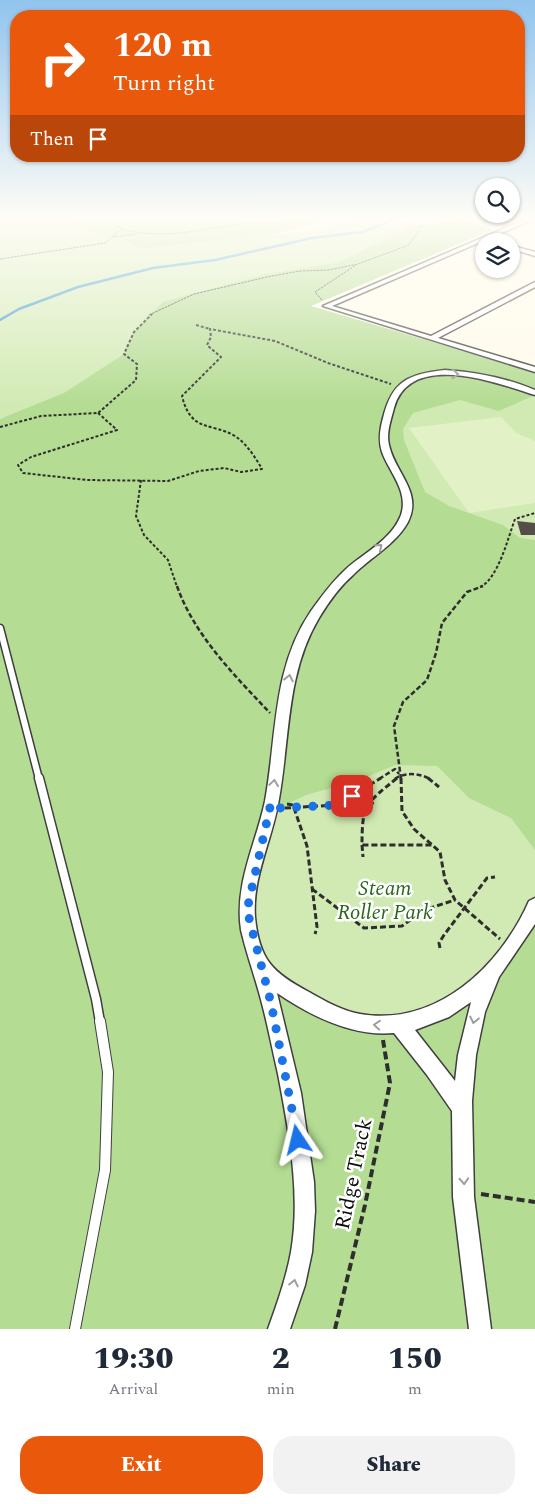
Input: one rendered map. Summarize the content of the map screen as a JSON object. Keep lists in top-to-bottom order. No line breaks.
{"streets":{"path":["Ridge Track"]},"parks":["Steam Roller Park"],"page":{"turn":["120 m","Turn right"],"then":"Then","eta":["19:30","Arrival","2","min","150","m"],"buttons":["Exit","Share"]}}
